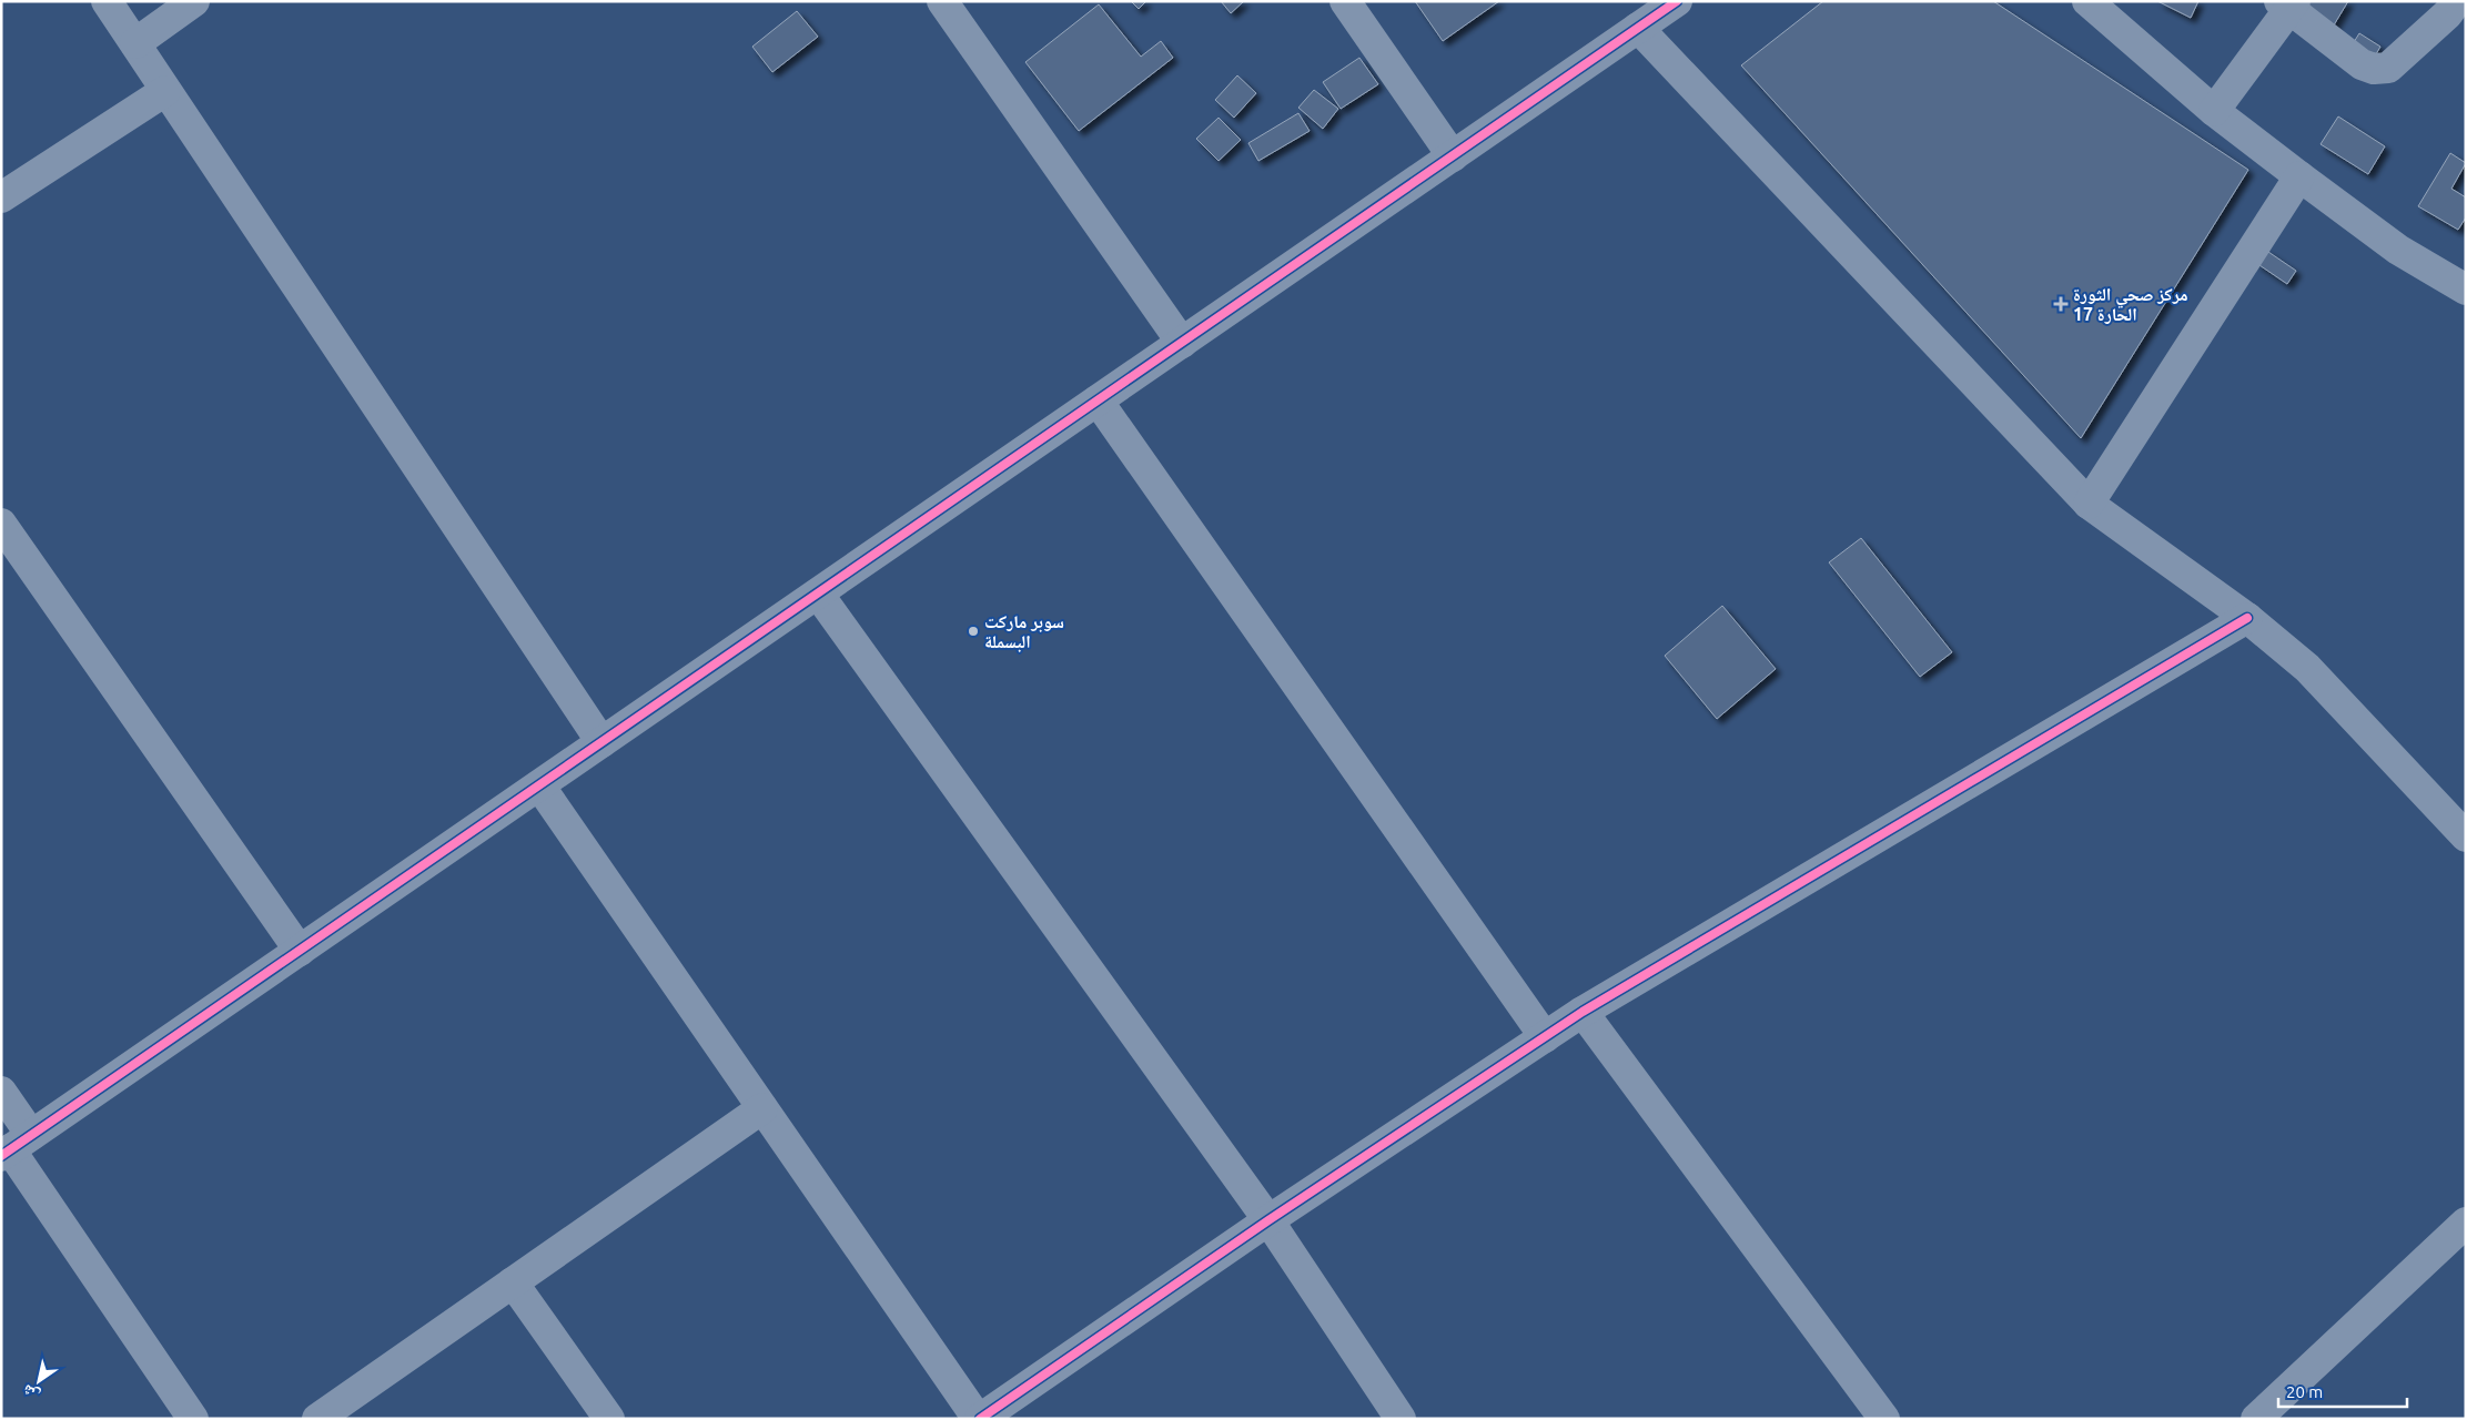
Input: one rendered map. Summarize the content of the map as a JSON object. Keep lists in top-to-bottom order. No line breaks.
{"places":{"health":["مركز صحي الثورة الحارة 17"],"other":["سوبر ماركت البسملة"]},"scale_bar":"20 m","north":"bottom left"}
